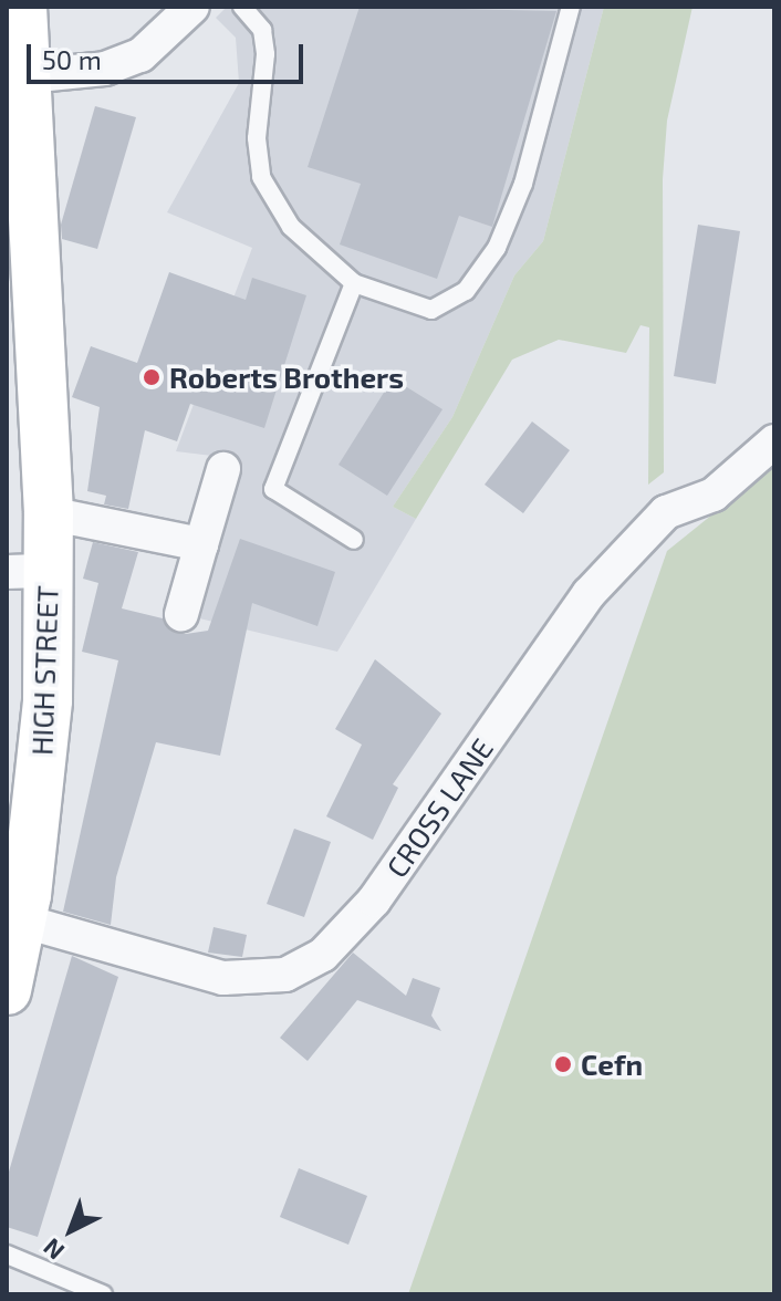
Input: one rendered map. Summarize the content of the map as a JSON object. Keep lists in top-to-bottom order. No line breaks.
{"streets":{"main road":["HIGH STREET"],"street":["CROSS LANE"]},"crossings":[["HIGH STREET","CROSS LANE"]],"places":["Roberts Brothers","Cefn"],"scale_bar":"50 m","north":"bottom left"}
